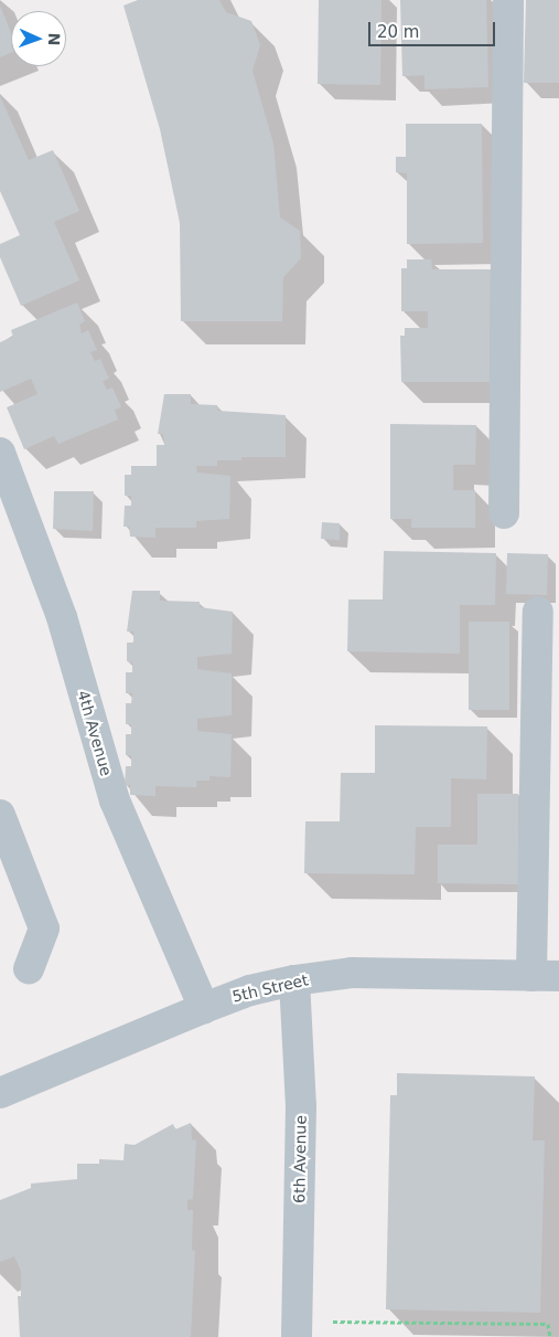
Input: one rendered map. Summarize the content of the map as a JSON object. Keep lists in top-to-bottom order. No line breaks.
{"streets":{"street":["4th Avenue","5th Street","6th Avenue"]},"crossings":[["4th Avenue","5th Street"],["5th Street","6th Avenue"]],"scale_bar":"20 m","north":"right"}
